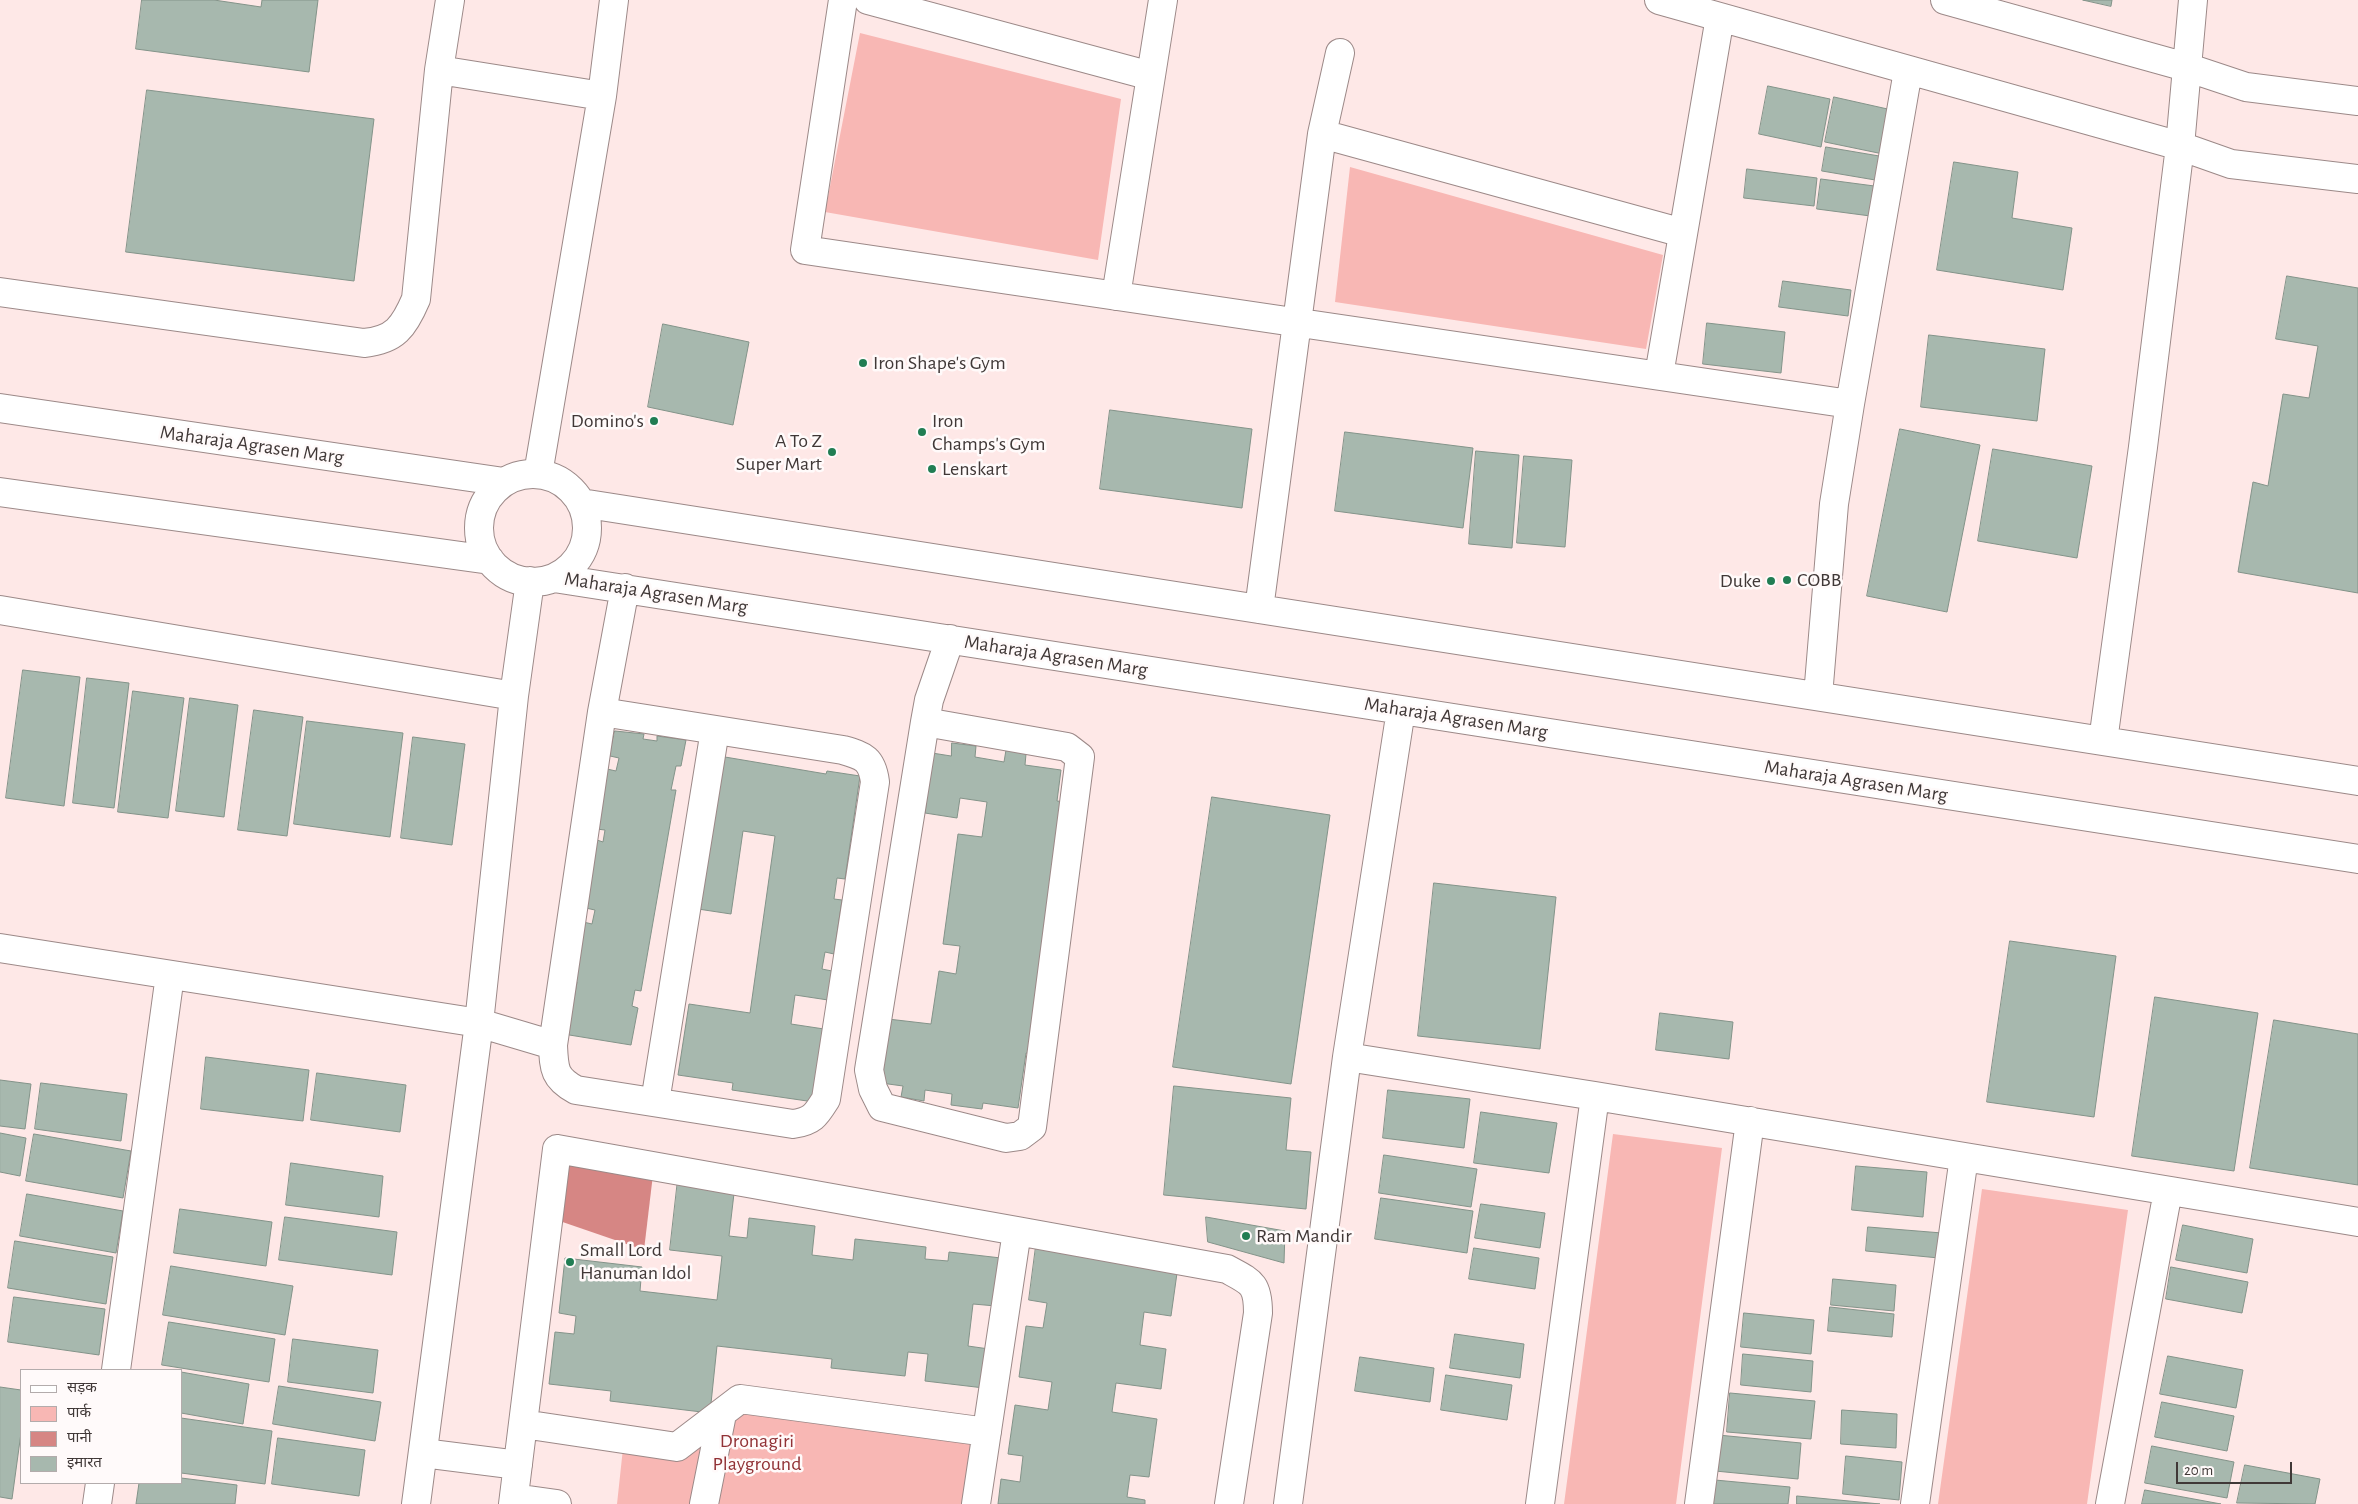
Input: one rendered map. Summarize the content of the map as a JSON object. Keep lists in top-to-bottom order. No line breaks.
{"streets":{"street":["Maharaja Agrasen Marg"]},"parks":["Dronagiri Playground"],"places":["Iron Shape's Gym","Domino's","Iron Champs's Gym","A To Z Super Mart","Lenskart","COBB","Duke","Ram Mandir","Small Lord Hanuman Idol"],"legend":["सड़क","पार्क","पानी","इमारत"],"scale_bar":"20 m"}
